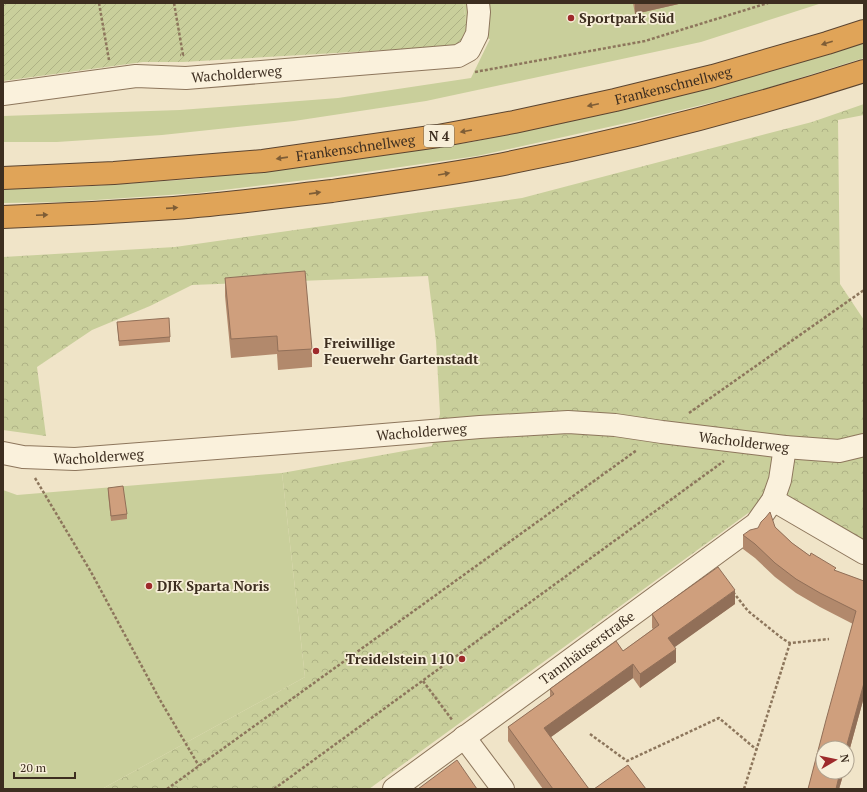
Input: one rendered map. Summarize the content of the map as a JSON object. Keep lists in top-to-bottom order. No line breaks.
{"streets":{"highway":["Frankenschnellweg","N 4"],"street":["Wacholderweg","Tannhäuserstraße"]},"crossings":[["Wacholderweg","Tannhäuserstraße"]],"places":["Sportpark Süd","Freiwillige Feuerwehr Gartenstadt","DJK Sparta Noris","Treidelstein 110"],"scale_bar":"20 m","north":"right"}
